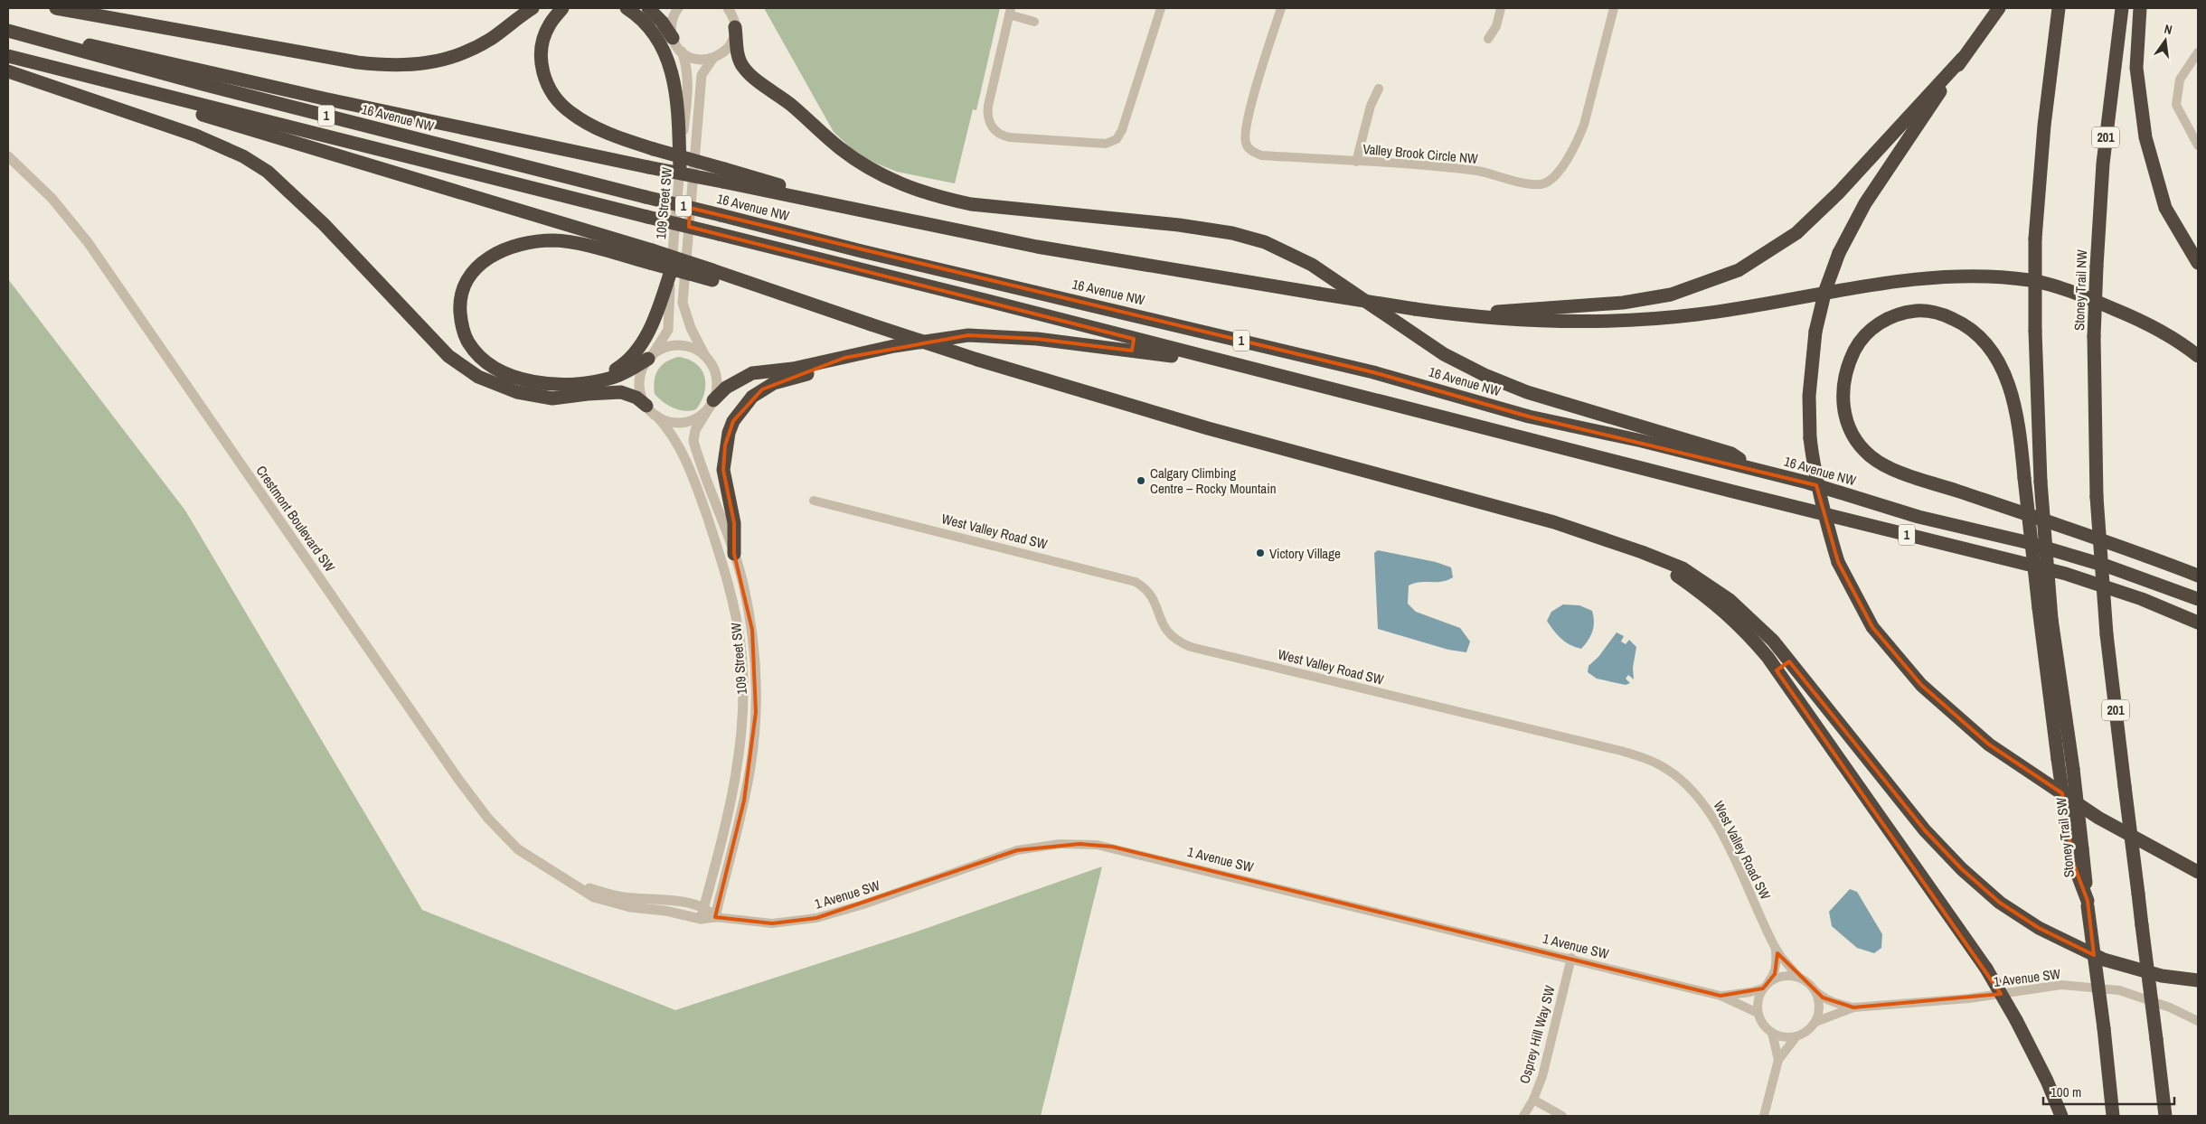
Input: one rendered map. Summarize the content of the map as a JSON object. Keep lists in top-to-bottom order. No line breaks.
{"streets":{"highway":["1","16 Avenue NW","201","Stoney Trail NW","Stoney Trail SW"],"street":["Valley Brook Circle NW","109 Street SW","Crestmont Boulevard SW","West Valley Road SW","1 Avenue SW","Osprey Hill Way SW"]},"crossings":[["109 Street SW","Crestmont Boulevard SW"],["109 Street SW","1 Avenue SW"],["Crestmont Boulevard SW","1 Avenue SW"],["West Valley Road SW","1 Avenue SW"],["1 Avenue SW","Osprey Hill Way SW"]],"places":["Calgary Climbing Centre – Rocky Mountain","Victory Village"],"scale_bar":"100 m","north":"top"}
